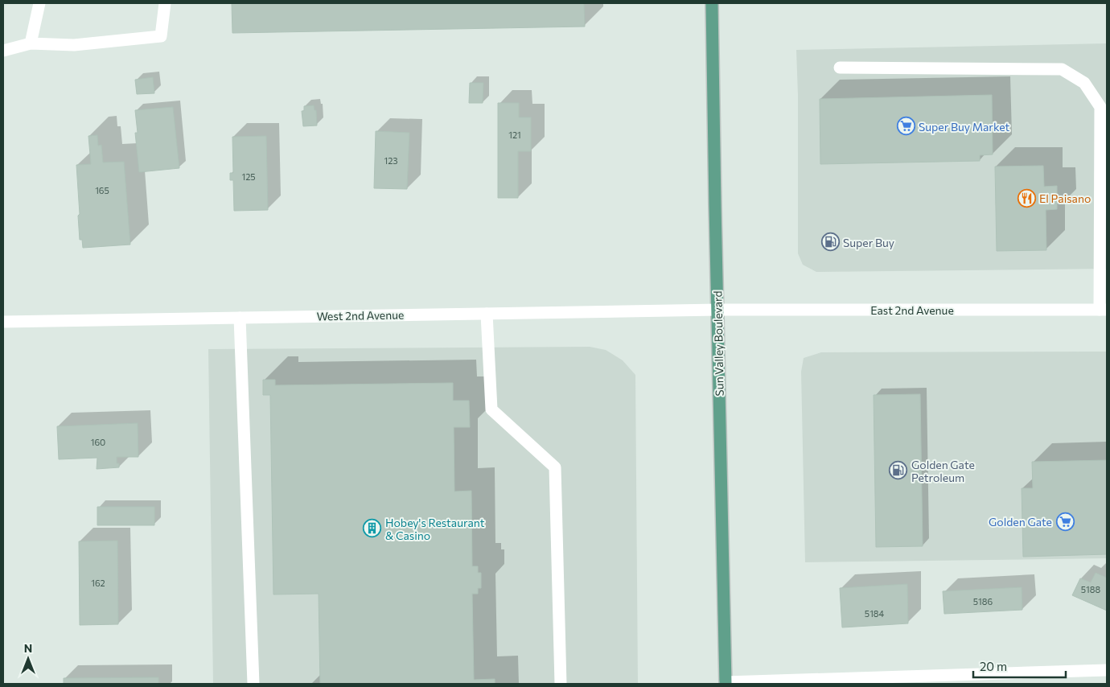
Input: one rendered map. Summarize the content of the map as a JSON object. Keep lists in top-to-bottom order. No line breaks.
{"streets":{"main road":["Sun Valley Boulevard"],"street":["East 2nd Avenue","West 2nd Avenue"]},"crossings":[["East 2nd Avenue","West 2nd Avenue"],["East 2nd Avenue","Sun Valley Boulevard"],["West 2nd Avenue","Sun Valley Boulevard"]],"places":{"supermarket":["Super Buy Market","Golden Gate"],"restaurant":["El Paisano"],"fuel station":["Super Buy","Golden Gate Petroleum"],"building":["Hobey's Restaurant & Casino"]},"house_numbers":["121","123","125","165","160","162","5188","5186","5184"],"scale_bar":"20 m","north":"top"}
